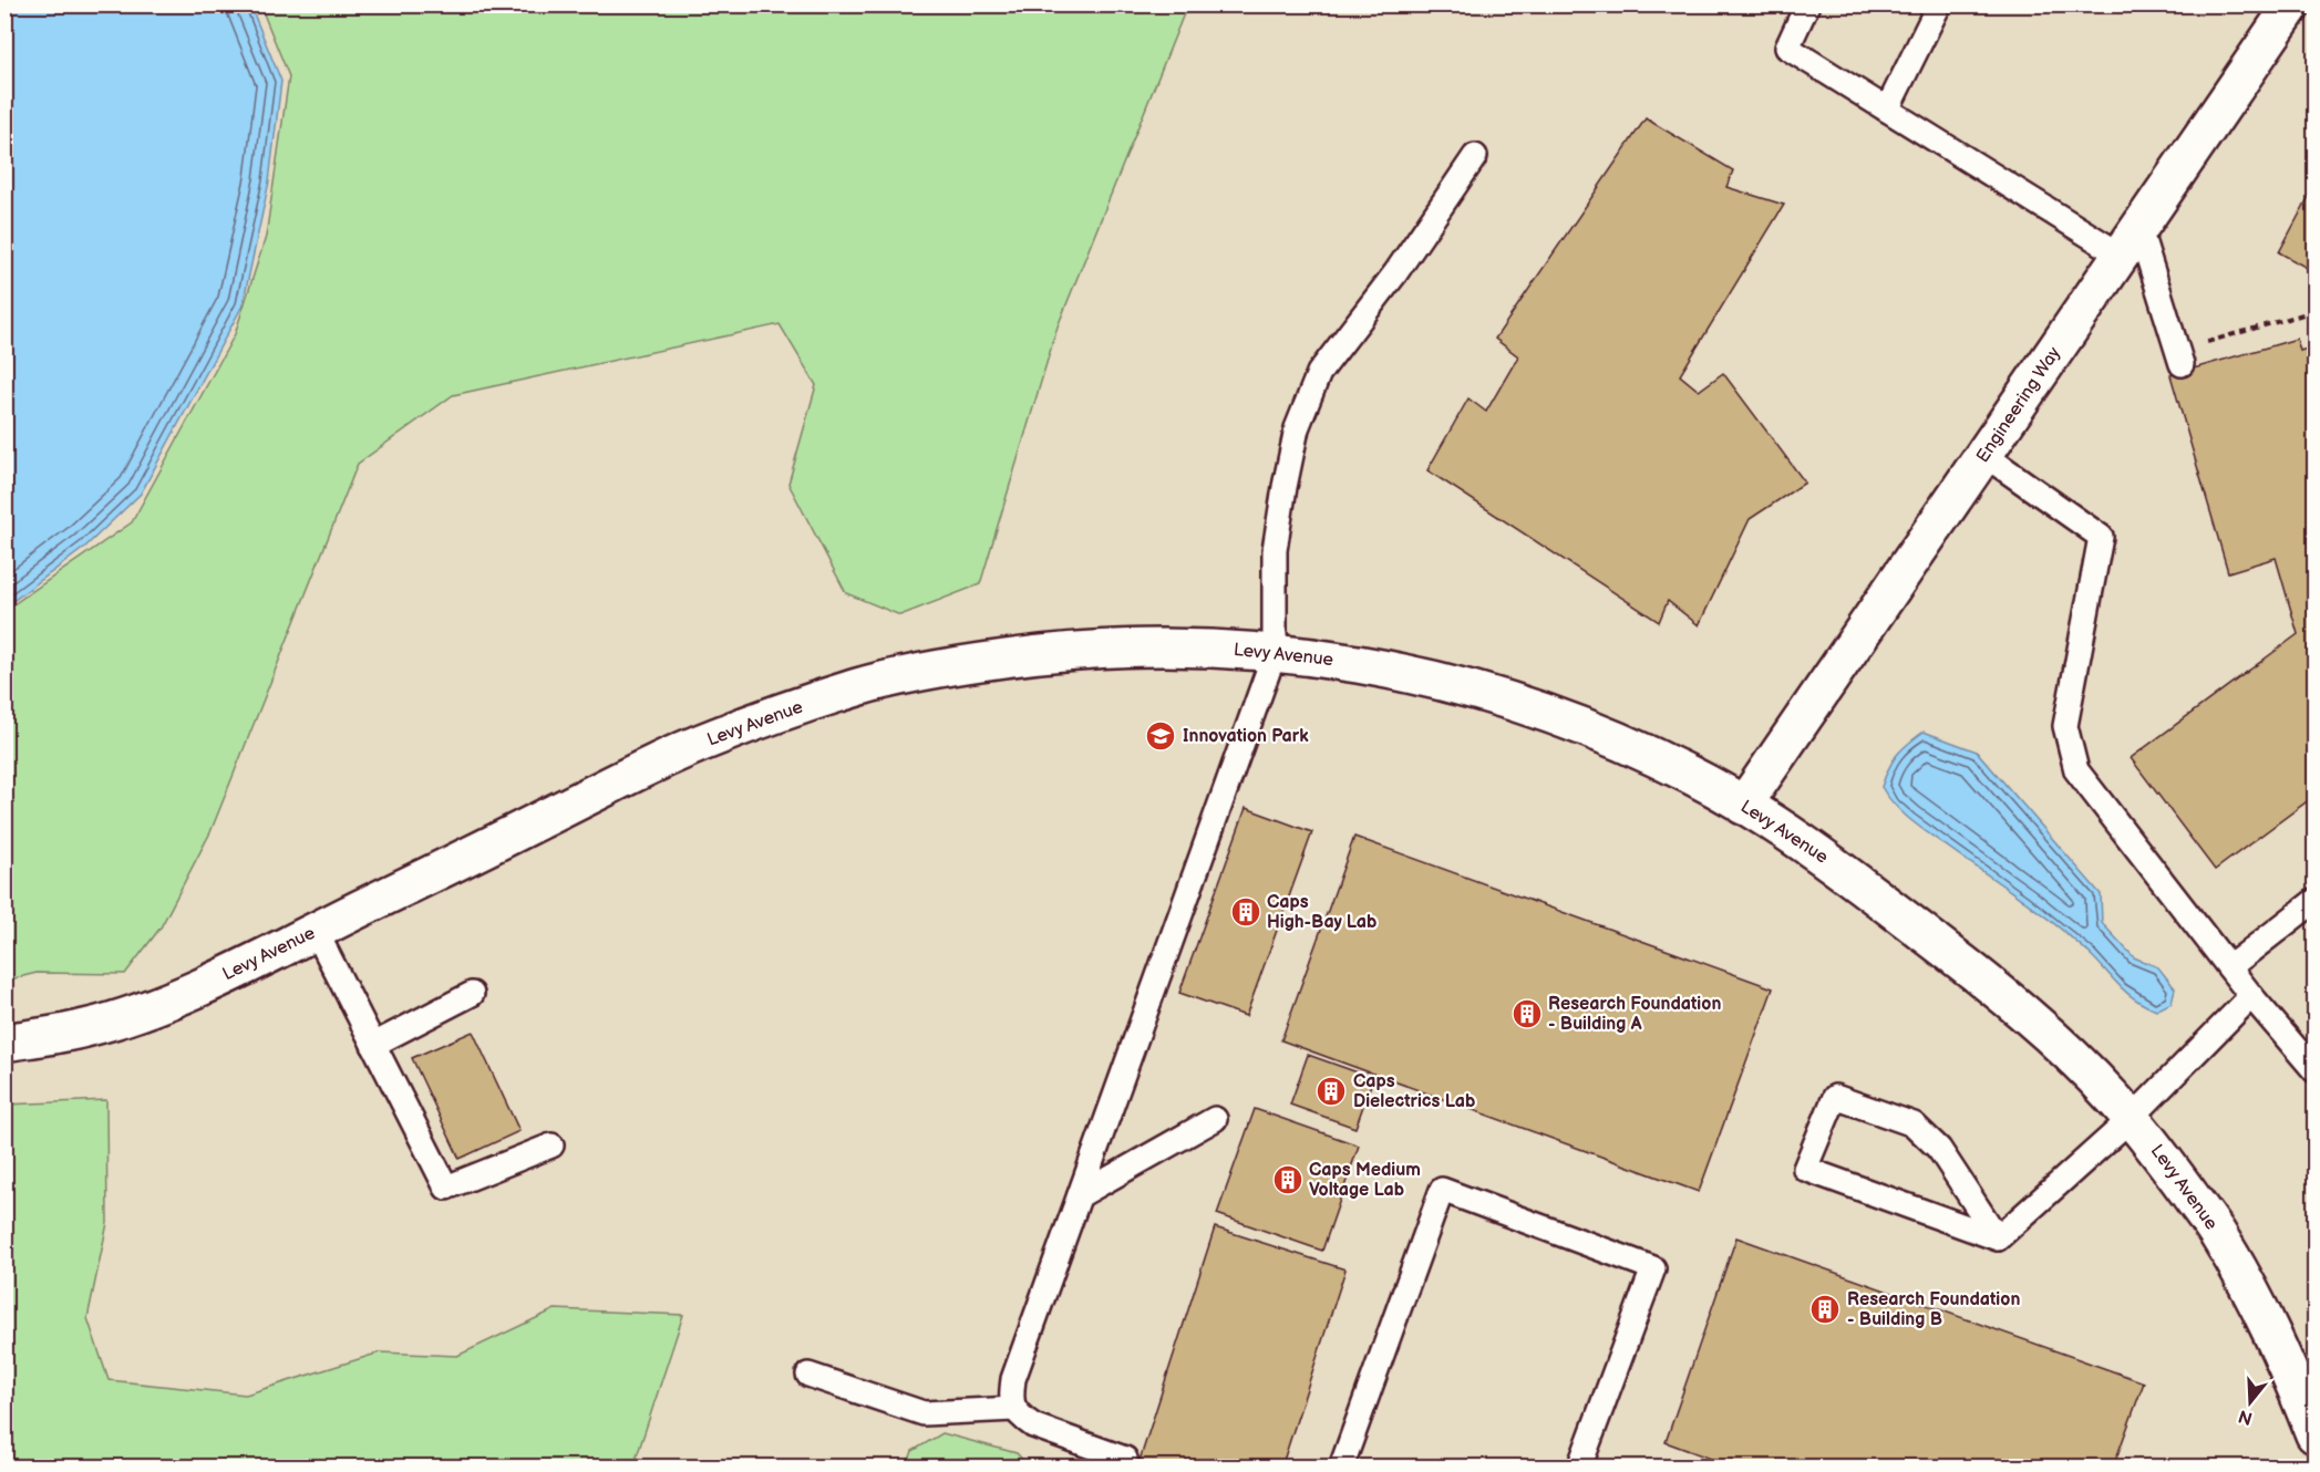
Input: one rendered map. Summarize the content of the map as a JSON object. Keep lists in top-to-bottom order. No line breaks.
{"streets":{"street":["Engineering Way","Levy Avenue"]},"crossings":[["Engineering Way","Levy Avenue"]],"places":{"school or university":["Innovation Park"],"building":["Caps High-Bay Lab","Research Foundation - Building A","Caps Dielectrics Lab","Caps Medium Voltage Lab","Research Foundation - Building B"]},"north":"bottom"}
